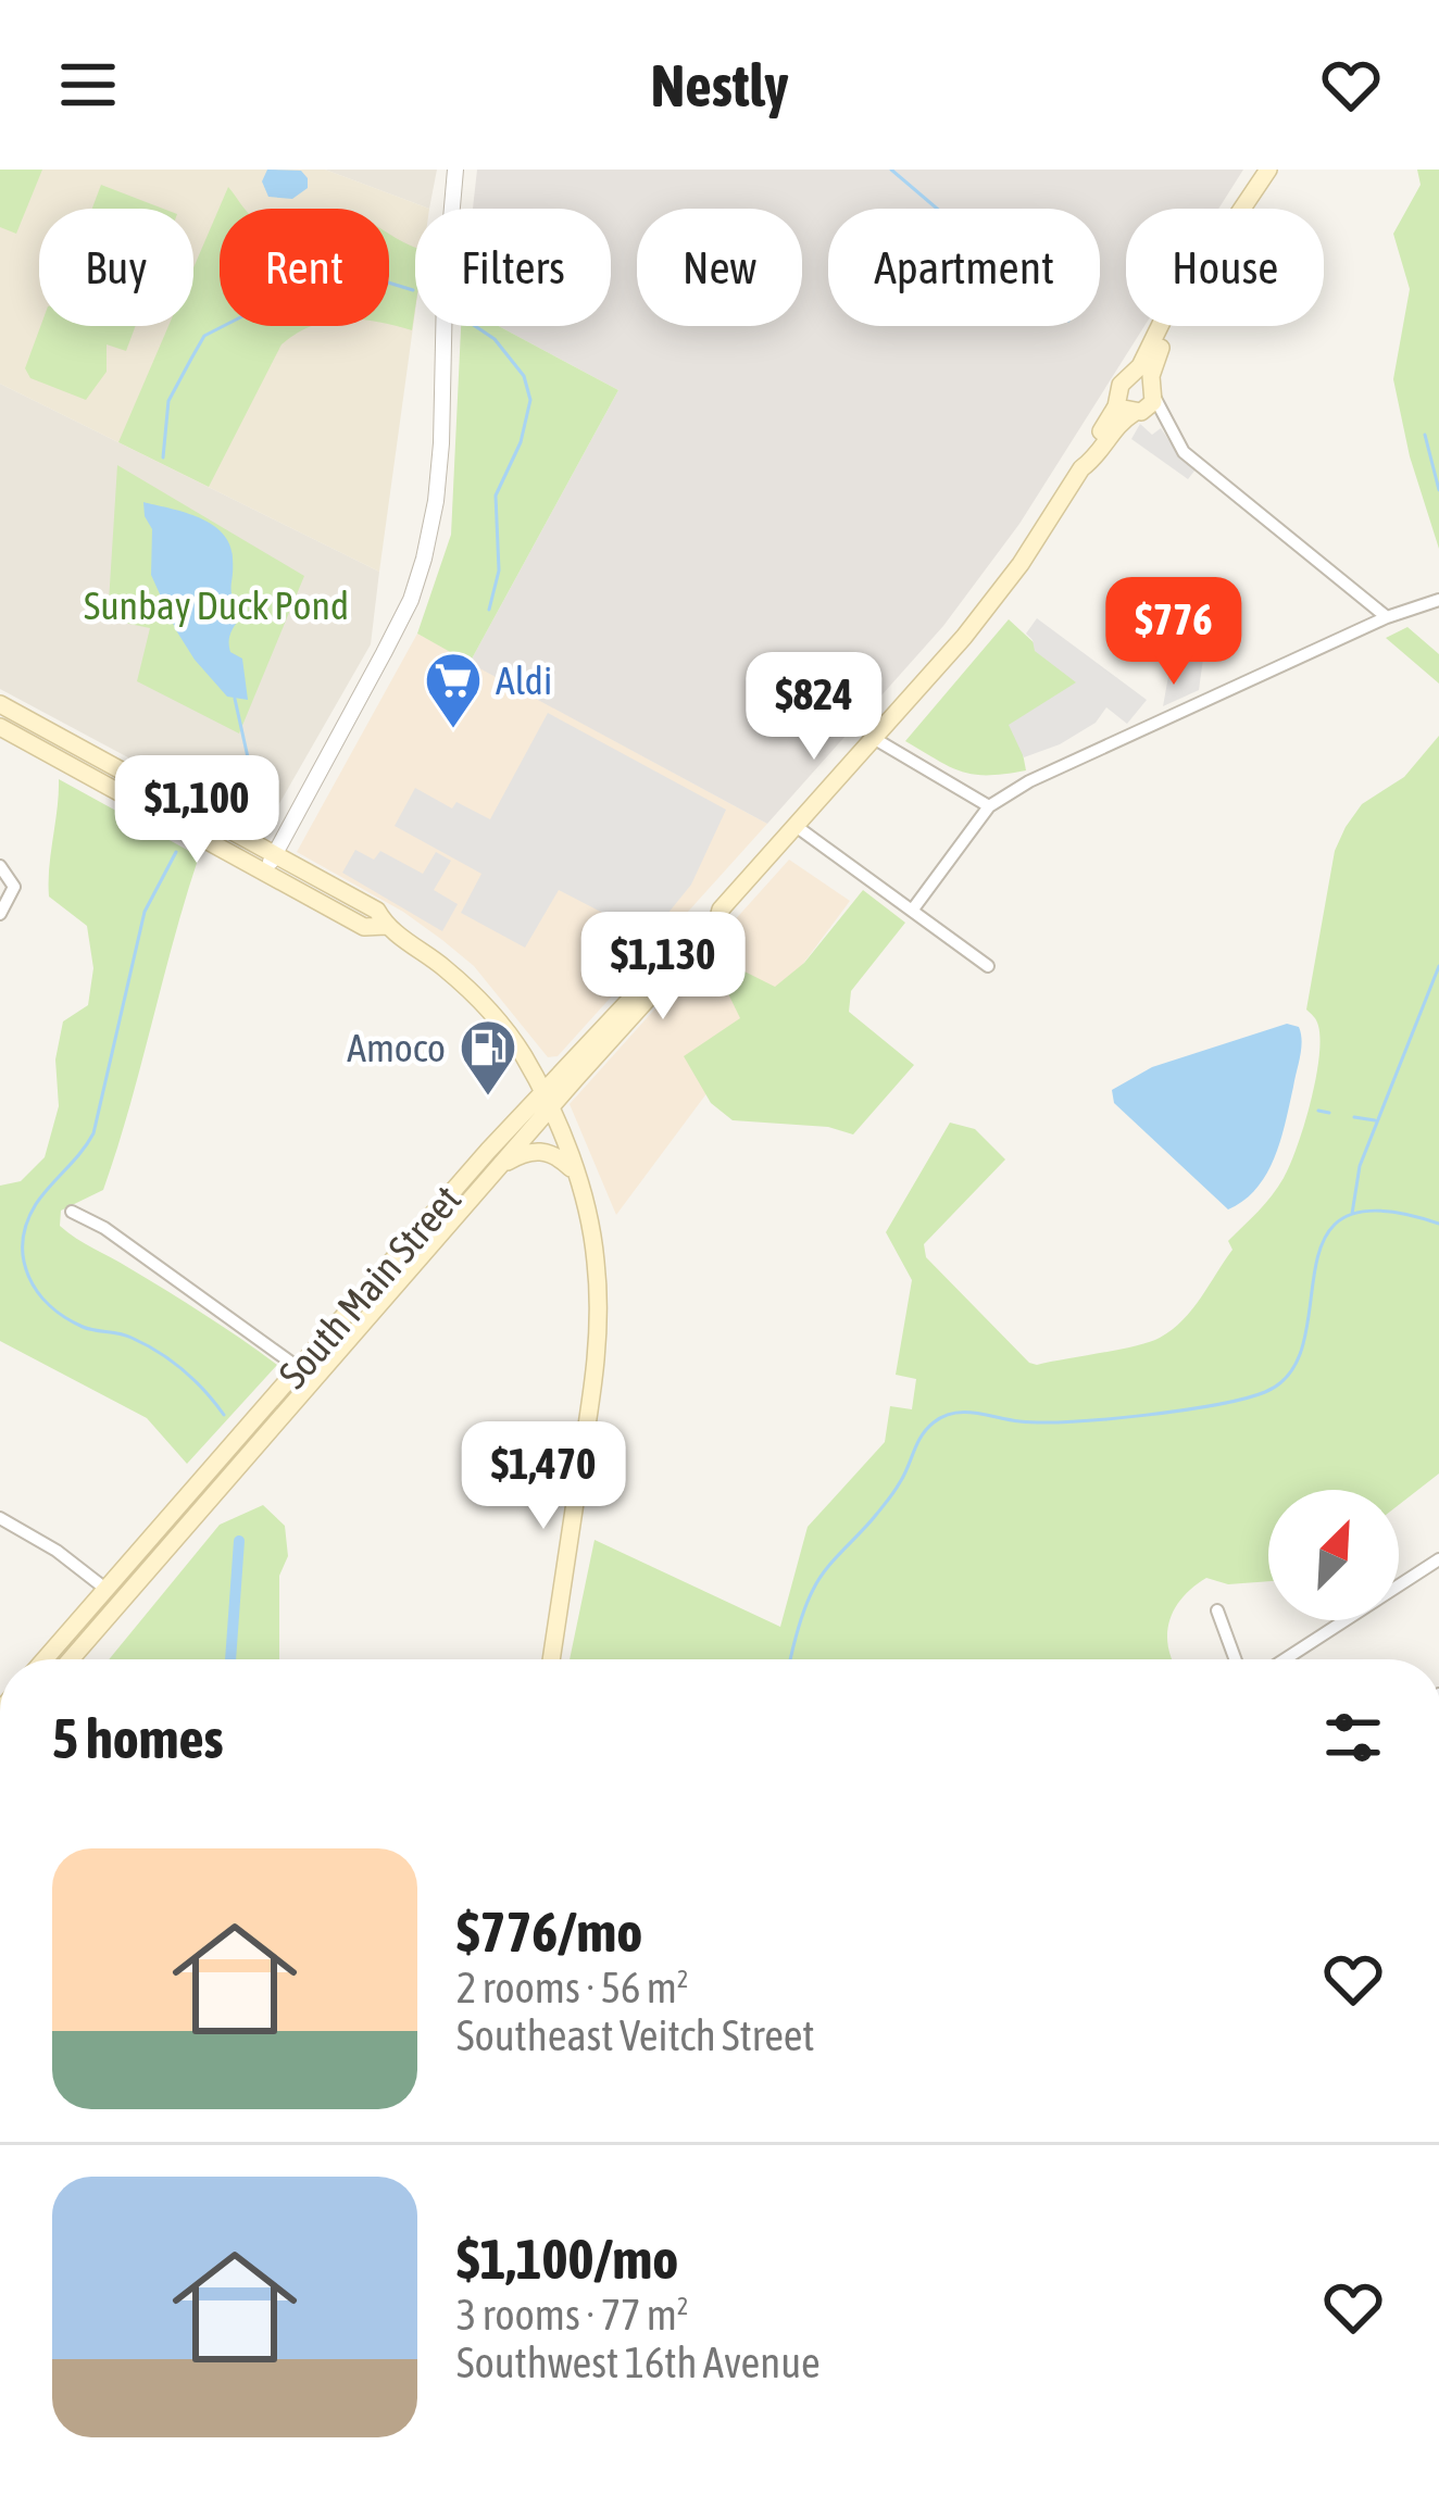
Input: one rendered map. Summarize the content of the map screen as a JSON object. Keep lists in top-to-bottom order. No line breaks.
{"streets":{"main road":["South Main Street"]},"parks":["Sunbay Duck Pond"],"places":{"supermarket":["Aldi"],"fuel station":["Amoco"]},"north":"top right","page":{"header":"Nestly","chip":["Buy","Rent","Filters","New","Apartment","House"],"price":["$776","$824","$1,100","$1,130","$1,470"],"heading":"5 homes","list":[{"name":"$776/mo","note":"2 rooms · 56 m² · Southeast Veitch Street"},{"name":"$1,100/mo","note":"3 rooms · 77 m² · Southwest 16th Avenue"}]}}
